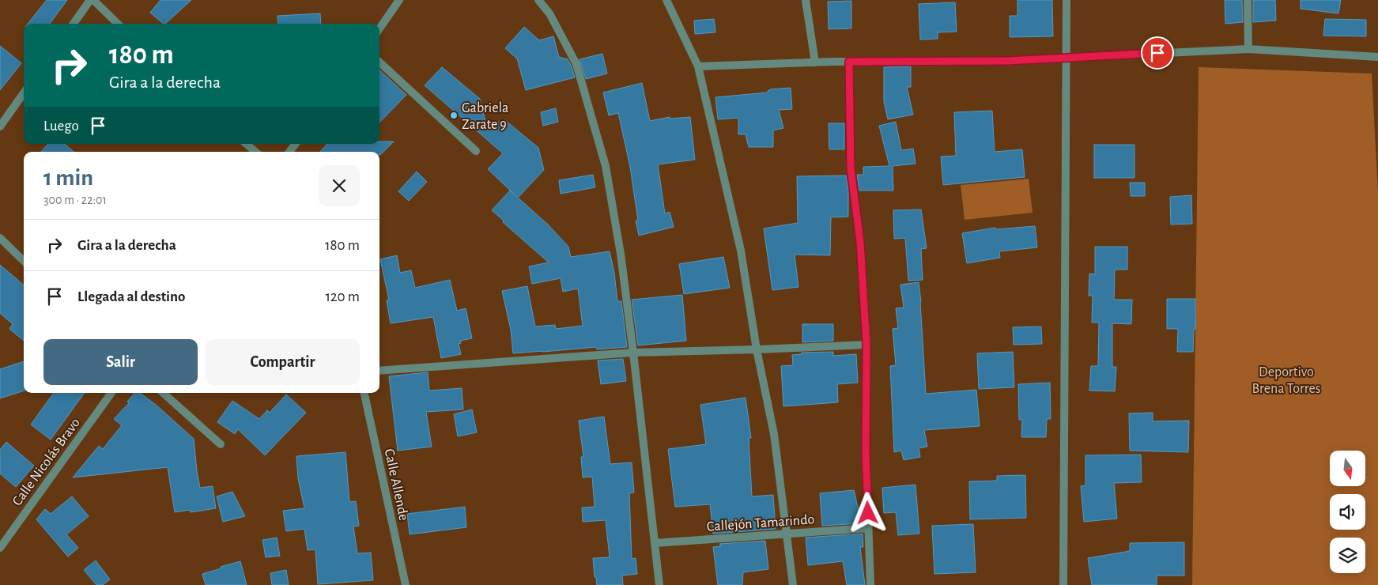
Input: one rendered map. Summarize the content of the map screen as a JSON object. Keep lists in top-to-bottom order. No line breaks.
{"streets":{"street":["Calle Nicolás Bravo","Calle Allende","Callejón Tamarindo"]},"parks":["Deportivo Brena Torres"],"places":["Gabriela Zarate 9"],"north":"bottom","page":{"turn":["180 m","Gira a la derecha"],"then":"Luego","heading":["1 min","300 m · 22:01"],"list":[{"name":"Gira a la derecha","value":"180 m"},{"name":"Llegada al destino","value":"120 m"}],"buttons":["Salir","Compartir"]}}
